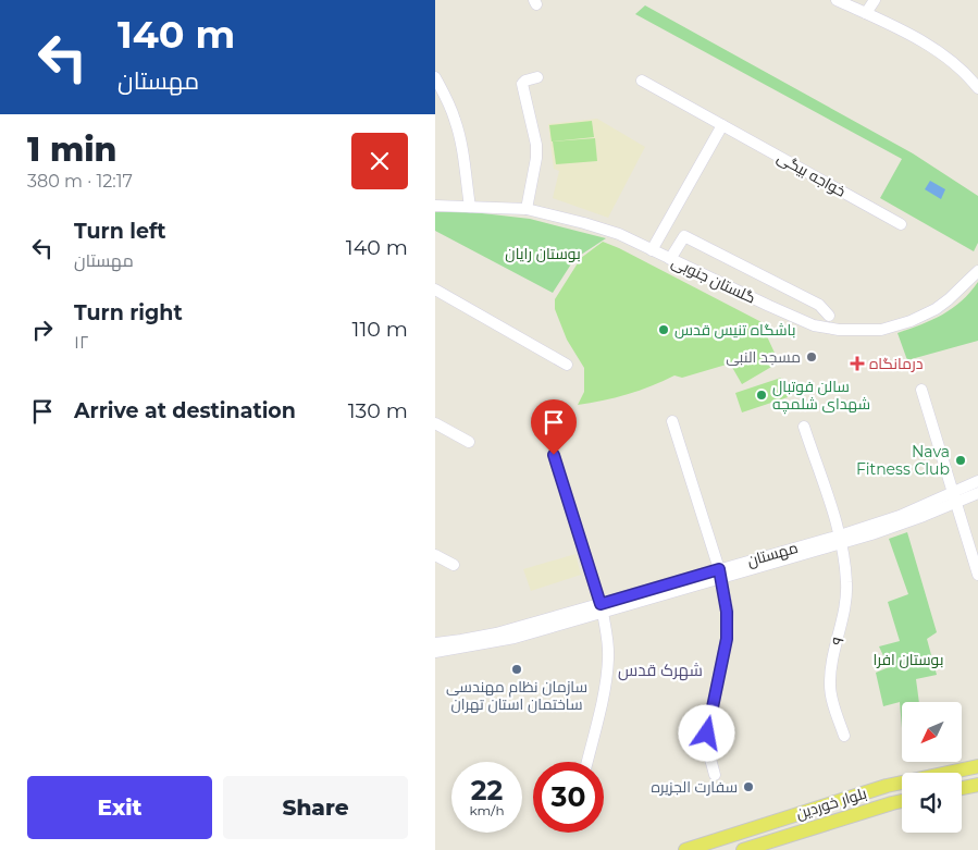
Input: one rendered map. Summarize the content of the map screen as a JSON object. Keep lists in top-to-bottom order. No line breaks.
{"streets":{"main road":["بلوار خوردین"],"street":["خواجه بیگی","گلستان جنوبی","مهستان","۹"]},"crossings":[["مهستان","۹"]],"districts":["شهرک قدس"],"parks":["بوستان رایان","بوستان افرا"],"places":{"other":["باشگاه تنیس قدس","مسجد النبی","سالن فوتبال شهدای شلمچه","Nava Fitness Club","سازمان نظام مهندسی ساختمان استان تهران","سفارت الجزیره"],"health":["درمانگاه"]},"north":"bottom left","page":{"turn":["140 m","مهستان"],"heading":["1 min","380 m · 12:17"],"list":[{"name":"Turn left","note":"مهستان","value":"140 m"},{"name":"Turn right","note":"۱۲","value":"110 m"},{"name":"Arrive at destination","value":"130 m"}],"speed":"22 km/h","limit":"30","buttons":["Exit","Share"]}}
